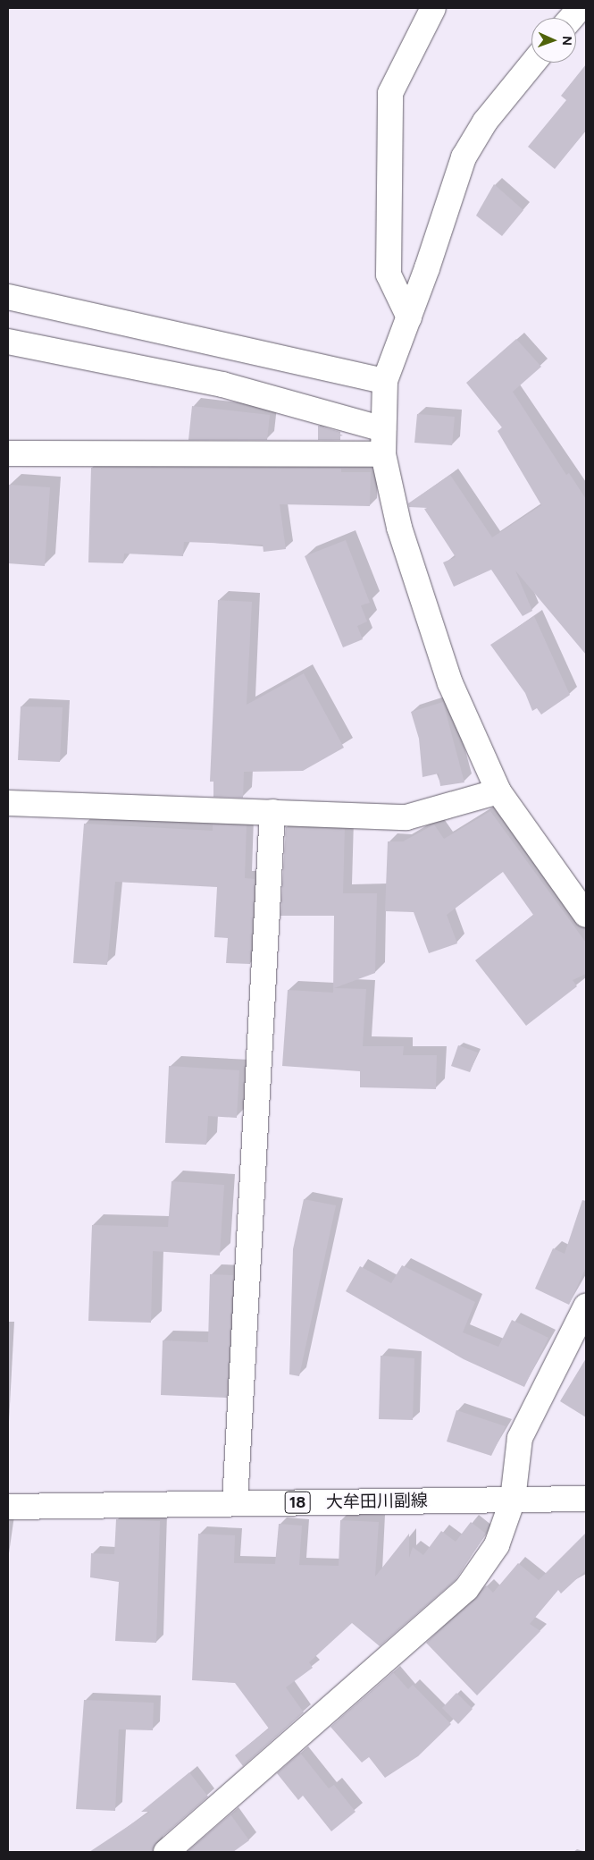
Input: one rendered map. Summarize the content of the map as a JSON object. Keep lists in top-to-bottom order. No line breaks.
{"streets":{"street":["大牟田川副線","18"]},"north":"right"}
